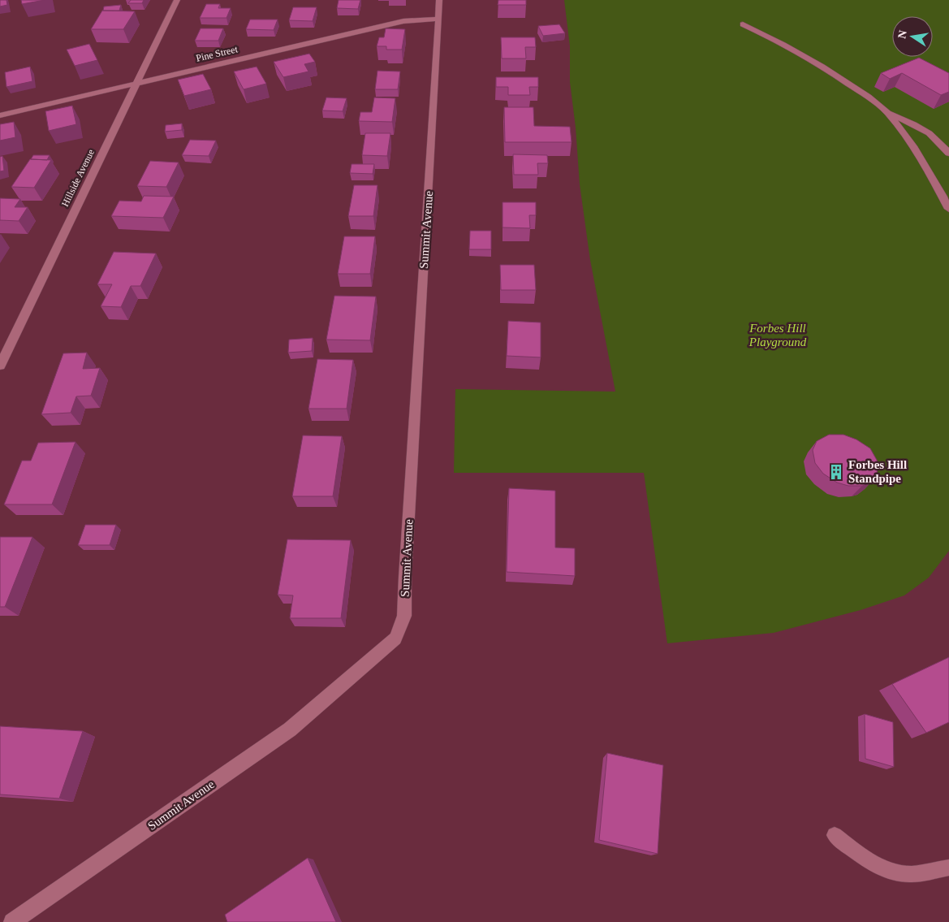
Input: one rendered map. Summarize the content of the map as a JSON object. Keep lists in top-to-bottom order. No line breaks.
{"streets":{"street":["Pine Street","Hillside Avenue","Summit Avenue"]},"crossings":[["Pine Street","Hillside Avenue"],["Pine Street","Summit Avenue"]],"parks":["Forbes Hill Playground"],"places":{"building":["Forbes Hill Standpipe"]},"north":"left"}
